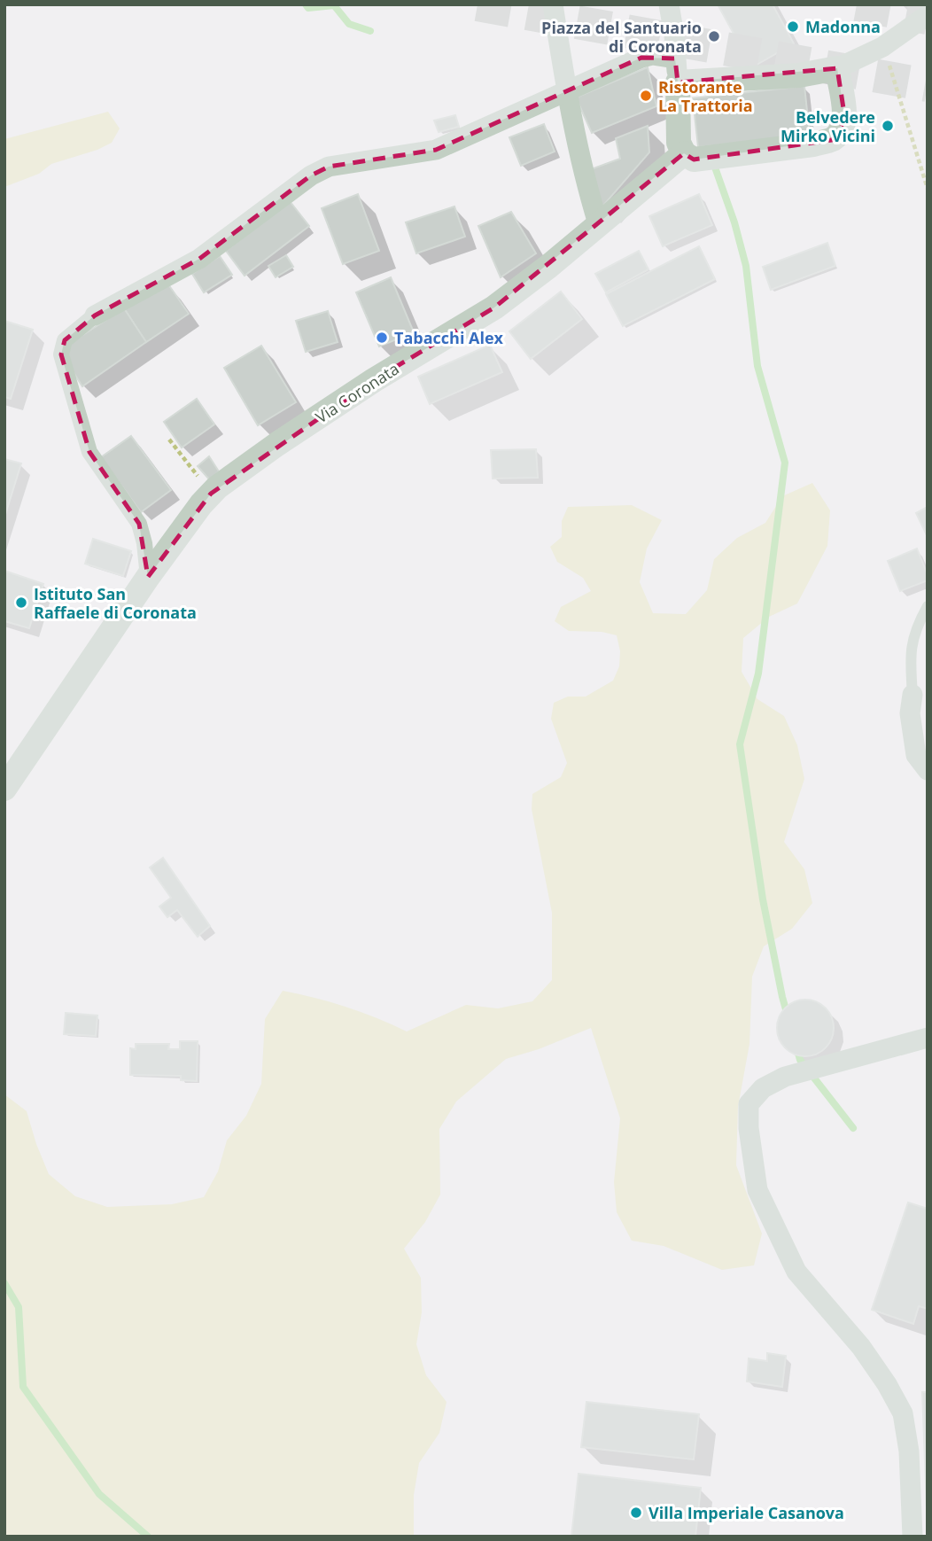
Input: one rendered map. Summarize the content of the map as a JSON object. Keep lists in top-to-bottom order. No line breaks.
{"streets":{"street":["Via Coronata"]},"places":["Madonna","Piazza del Santuario di Coronata","Ristorante La Trattoria","Belvedere Mirko Vicini","Tabacchi Alex","Istituto San Raffaele di Coronata","Villa Imperiale Casanova"]}
